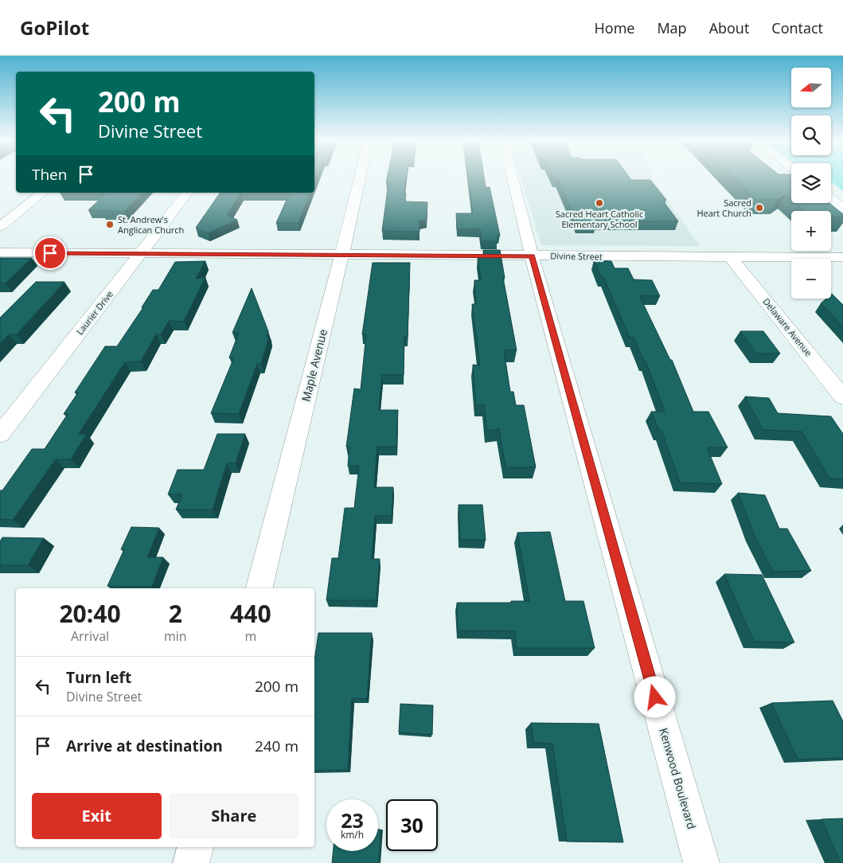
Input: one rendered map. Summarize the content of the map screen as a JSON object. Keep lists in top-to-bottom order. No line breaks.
{"streets":{"street":["Divine Street","Laurier Drive","Delaware Avenue","Maple Avenue","Kenwood Boulevard"]},"crossings":[["Divine Street","Laurier Drive"],["Divine Street","Delaware Avenue"],["Divine Street","Maple Avenue"],["Divine Street","Kenwood Boulevard"]],"places":["Sacred Heart Catholic Elementary School","Sacred Heart Church","St. Andrew's Anglican Church"],"north":"left","page":{"header":"GoPilot","nav":["Home","Map","About","Contact"],"map_buttons":["+","−"],"turn":["200 m","Divine Street"],"then":"Then","eta":["20:40","Arrival","2","min","440","m"],"list":[{"name":"Turn left","note":"Divine Street","value":"200 m"},{"name":"Arrive at destination","value":"240 m"}],"buttons":["Exit","Share"],"speed":"23 km/h","limit":"30"}}
